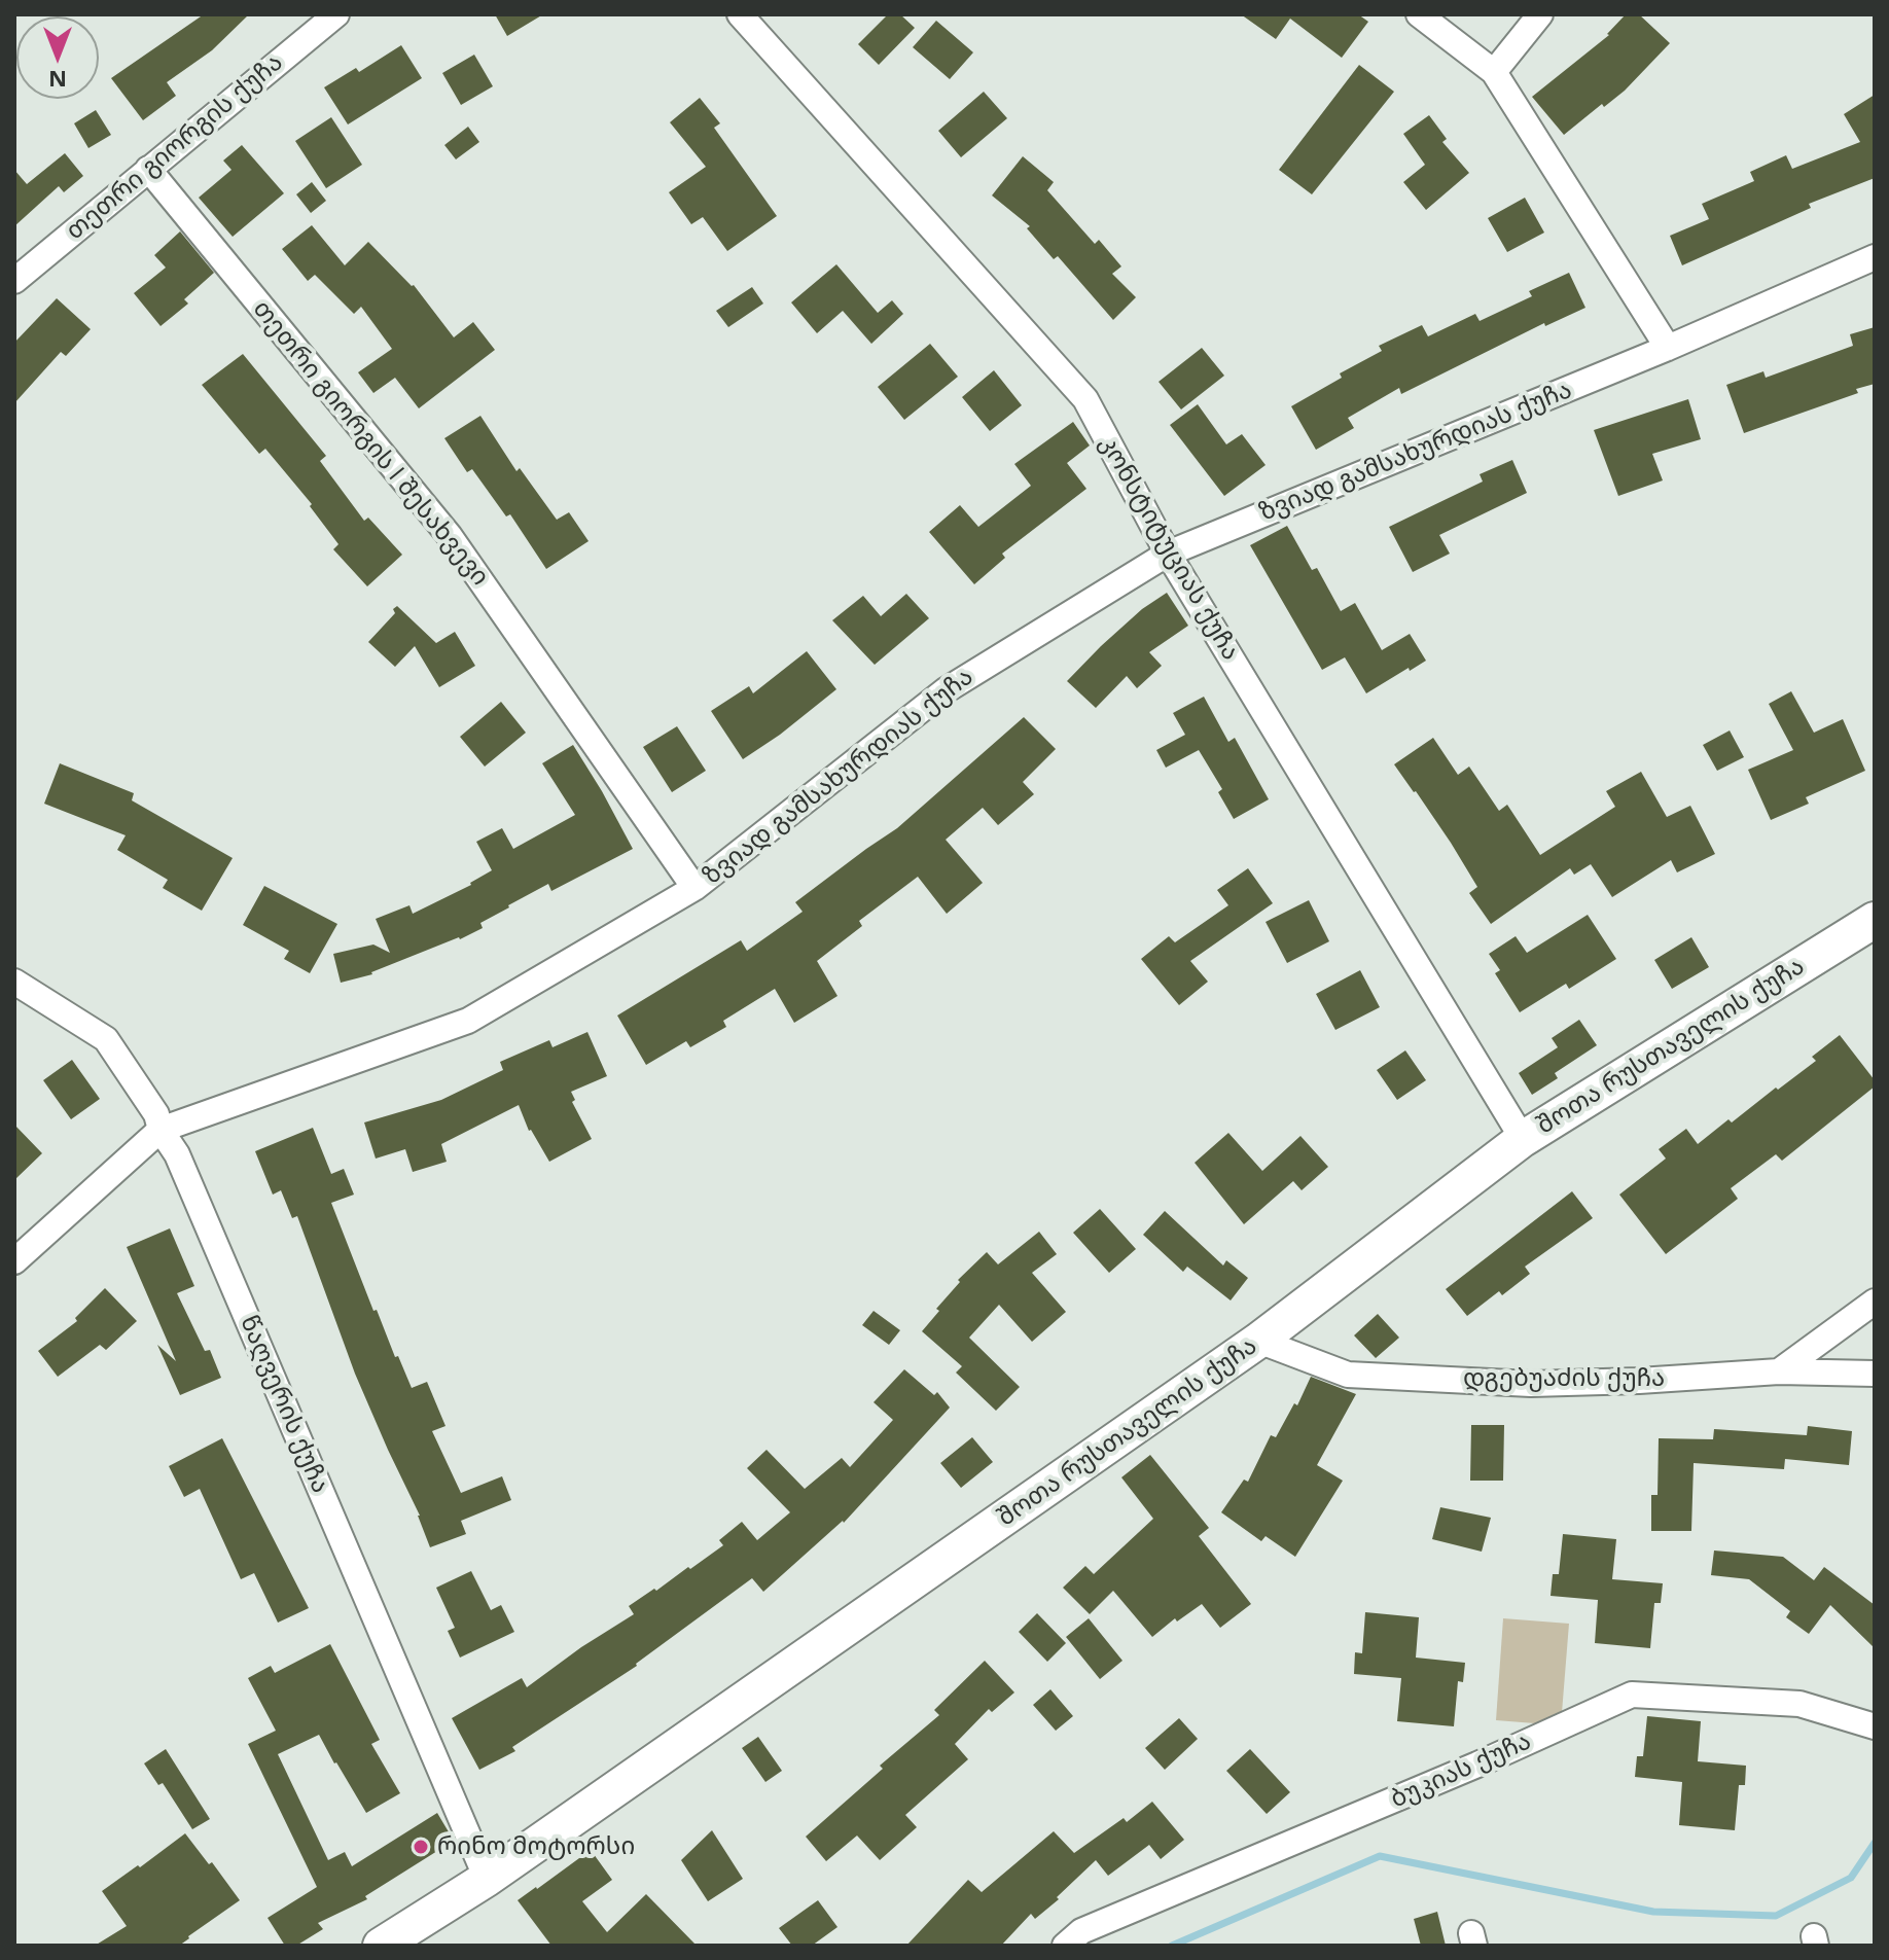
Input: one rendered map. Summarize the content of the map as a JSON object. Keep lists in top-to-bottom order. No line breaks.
{"streets":{"main road":["შოთა რუსთაველის ქუჩა"],"street":["თეთრი გიორგის ქუჩა","თეთრი გიორგის I შესახვევი","ზვიად გამსახურდიას ქუჩა","კონსტიტუციას ქუჩა","დგებუაძის ქუჩა","წაღვერის ქუჩა","ბუკიას ქუჩა"]},"crossings":[["თეთრი გიორგის ქუჩა","თეთრი გიორგის I შესახვევი"],["თეთრი გიორგის I შესახვევი","ზვიად გამსახურდიას ქუჩა"],["ზვიად გამსახურდიას ქუჩა","კონსტიტუციას ქუჩა"],["ზვიად გამსახურდიას ქუჩა","წაღვერის ქუჩა"],["კონსტიტუციას ქუჩა","შოთა რუსთაველის ქუჩა"],["შოთა რუსთაველის ქუჩა","დგებუაძის ქუჩა"],["შოთა რუსთაველის ქუჩა","წაღვერის ქუჩა"]],"places":["რინო მოტორსი"],"north":"bottom"}
